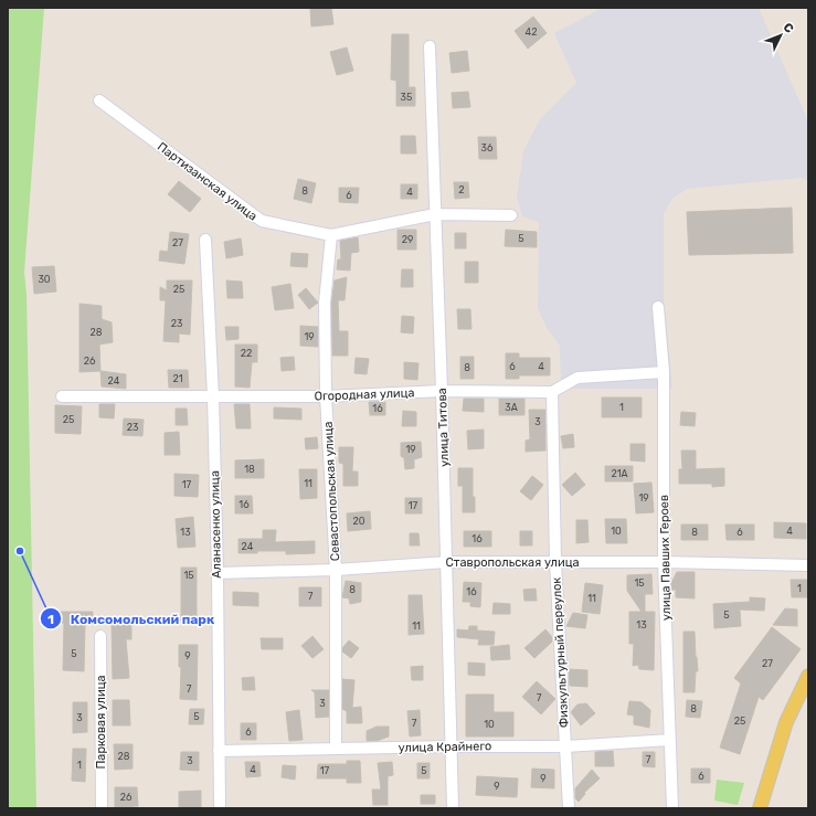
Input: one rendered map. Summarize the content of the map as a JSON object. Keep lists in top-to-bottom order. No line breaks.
{"streets":{"street":["Партизанская улица","Огородная улица","улица Титова","Севастопольская улица","Аланасенко улица","улица Павших Героев","Ставропольская улица","Физкультурный переулок","Парковая улица","улица Крайнего"]},"crossings":[["Партизанская улица","улица Титова"],["Партизанская улица","Севастопольская улица"],["Огородная улица","улица Титова"],["Огородная улица","Севастопольская улица"],["Огородная улица","Аланасенко улица"],["Огородная улица","улица Павших Героев"],["Огородная улица","Физкультурный переулок"],["улица Титова","Ставропольская улица"],["улица Титова","улица Крайнего"],["Севастопольская улица","Ставропольская улица"],["Севастопольская улица","улица Крайнего"],["Аланасенко улица","Ставропольская улица"],["Аланасенко улица","улица Крайнего"],["улица Павших Героев","Ставропольская улица"],["улица Павших Героев","улица Крайнего"],["Ставропольская улица","Физкультурный переулок"],["Физкультурный переулок","улица Крайнего"]],"places":["Комсомольский парк"],"house_numbers":["42","35","36","2","8","4","6","5","29","27","30","25","23","28","19","22","26","6","4","8","21","24","3А","1","16","25","3","23","19","18","21А","11","17","19","16","17","20","10","4","13","8","6","16","24","15","15","1","8","16","7","11","5","13","11","5","9","27","7","7","3","8","5","3","25","7","10","6","28","7","3","1","4","17","5","6","9","9","26"],"north":"top right"}
